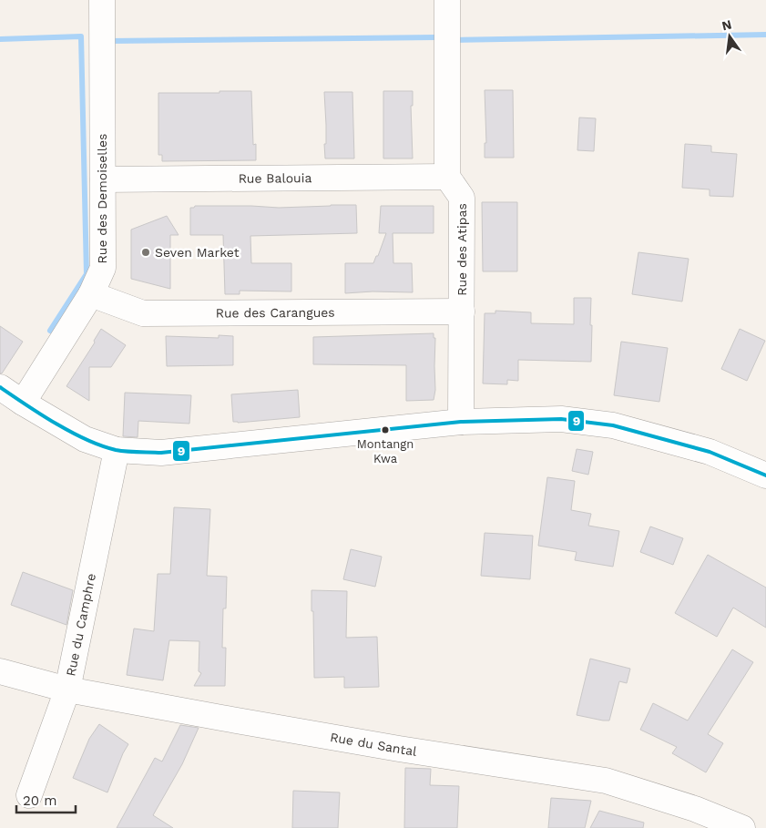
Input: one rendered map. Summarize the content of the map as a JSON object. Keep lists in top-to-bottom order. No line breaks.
{"streets":{"street":["Rue Balouia","Rue des Demoiselles","Rue des Atipas","Rue des Carangues","Rue du Camphre","Rue du Santal"]},"crossings":[["Rue Balouia","Rue des Demoiselles"],["Rue Balouia","Rue des Atipas"],["Rue des Demoiselles","Rue des Carangues"],["Rue des Atipas","Rue des Carangues"],["Rue du Camphre","Rue du Santal"]],"places":["Seven Market","Montangn Kwa"],"lines":["transit line 9"],"scale_bar":"20 m","north":"top"}
